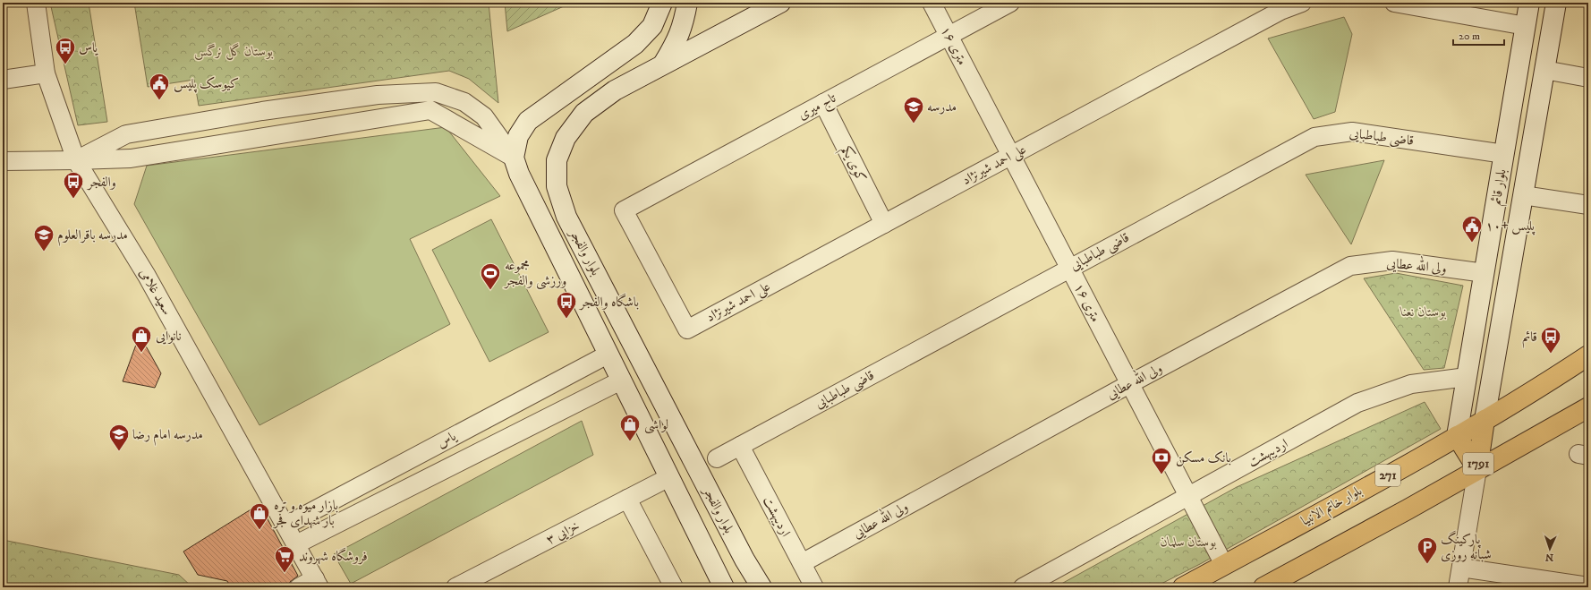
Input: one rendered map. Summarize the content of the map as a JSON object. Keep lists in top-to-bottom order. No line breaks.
{"streets":{"main road":["بلوار قائم","بلوار والفجر","1791","271","بلوار خاتم الانبیا"],"street":["۱۶ متری","تاج میری","قاضی طباطبایی","کوی یکم","علی احمد شیرنژاد","ولی الله عطایی","سعید غلامی","یاس","اردیبهشت","خزایی ۳"]},"crossings":[["۱۶ متری","تاج میری"],["۱۶ متری","قاضی طباطبایی"],["۱۶ متری","علی احمد شیرنژاد"],["۱۶ متری","ولی الله عطایی"],["۱۶ متری","اردیبهشت"],["۱۶ متری","بلوار خاتم الانبیا"],["تاج میری","کوی یکم"],["تاج میری","علی احمد شیرنژاد"],["قاضی طباطبایی","بلوار قائم"],["قاضی طباطبایی","اردیبهشت"],["کوی یکم","علی احمد شیرنژاد"],["بلوار قائم","ولی الله عطایی"],["بلوار قائم","اردیبهشت"],["بلوار قائم","1791"],["بلوار قائم","بلوار خاتم الانبیا"],["بلوار والفجر","یاس"],["بلوار والفجر","خزایی ۳"],["ولی الله عطایی","اردیبهشت"],["سعید غلامی","یاس"],["1791","بلوار خاتم الانبیا"]],"parks":["بوستان گل نرگس","بوستان نعنا","بوستان سلمان"],"places":{"bus stop":["یاس","والفجر","باشگاه والفجر","قائم"],"public building":["کیوسک پلیس","پلیس +۱۰"],"school or university":["مدرسه","مدرسه باقرالعلوم","مدرسه امام رضا"],"sports":["مجموعه ورزشی والفجر"],"shop":["نانوایی","لواشی","بازار میوه و تره‌ بار شهدای فجر"],"bank":["بانک مسکن"],"parking":["پارکینگ شبانه روزی"],"supermarket":["فروشگاه شهروند"]},"scale_bar":"20 m","north":"bottom"}
